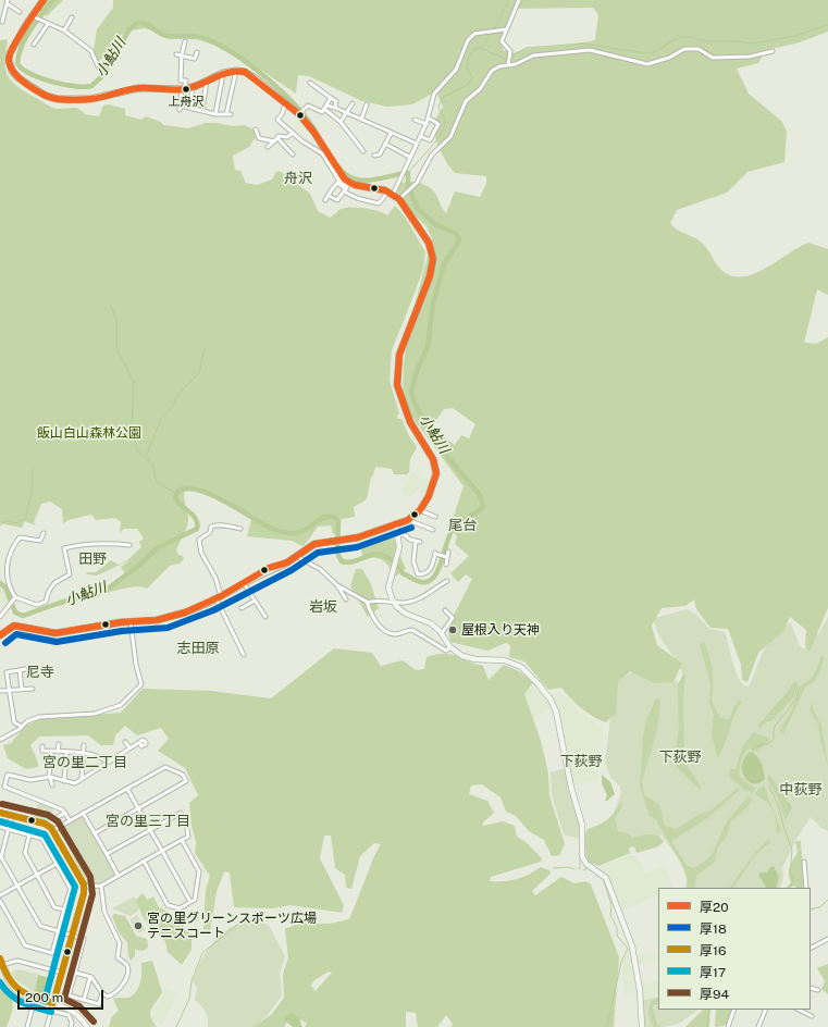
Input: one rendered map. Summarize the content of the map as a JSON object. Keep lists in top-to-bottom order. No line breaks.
{"districts":["舟沢","尾台","田野","岩坂","志田原","尼寺","下荻野","下荻野","宮の里二丁目","中荻野","宮の里三丁目"],"water":["小鮎川"],"parks":["飯山白山森林公園"],"places":["上舟沢","屋根入り天神","宮の里グリーンスポーツ広場 テニスコート"],"lines":["transit line 厚20","transit line 厚18","transit line 厚94","transit line 厚16","transit line 厚17"],"legend":["厚20","厚18","厚16","厚17","厚94"],"scale_bar":"200 m"}
